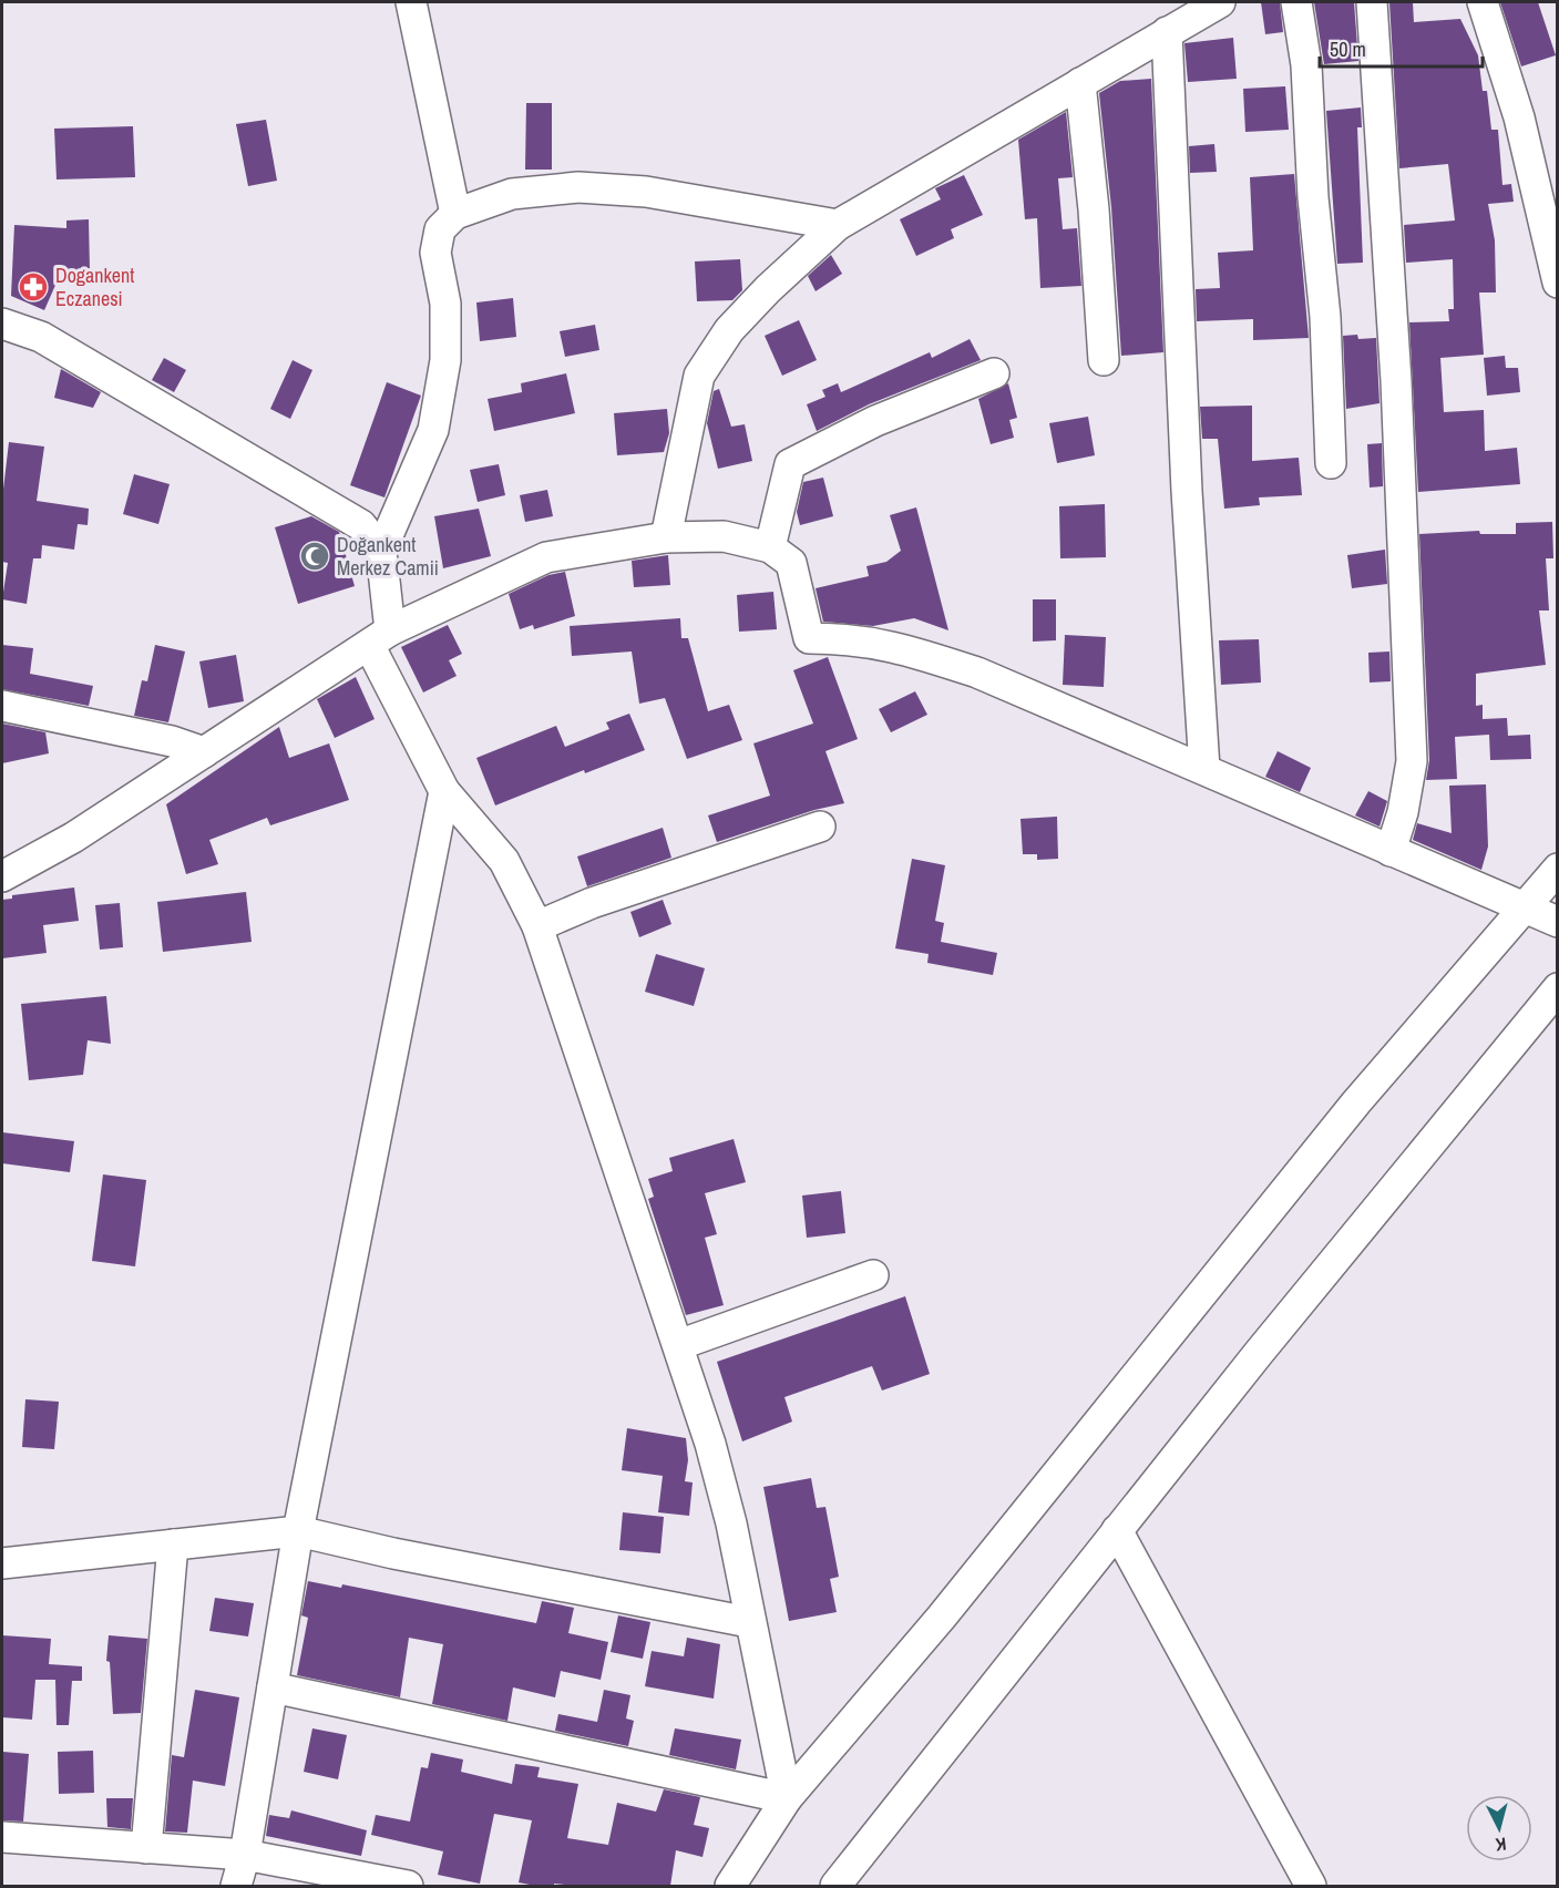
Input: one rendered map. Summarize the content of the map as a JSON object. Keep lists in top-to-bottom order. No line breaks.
{"places":{"pharmacy":["Dogankent Eczanesi"],"mosque":["Doğankent Merkez Camii"]},"scale_bar":"50 m","north":"bottom"}
